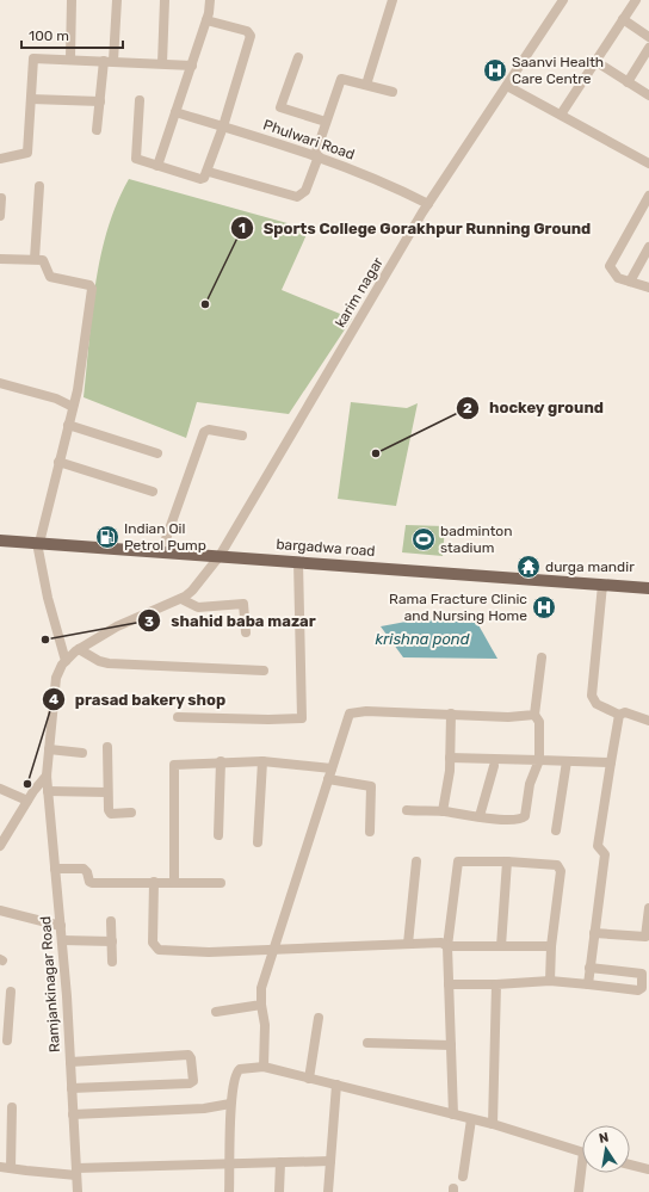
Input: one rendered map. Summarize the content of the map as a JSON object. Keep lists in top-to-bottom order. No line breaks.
{"streets":{"main road":["bargadwa road"],"street":["Phulwari Road","karim nagar","Ramjankinagar Road"]},"crossings":[["Phulwari Road","karim nagar"],["karim nagar","bargadwa road"]],"water":["krishna pond"],"places":{"hospital":["Saanvi Health Care Centre","Rama Fracture Clinic and Nursing Home"],"other":["Sports College Gorakhpur Running Ground","hockey ground","shahid baba mazar","prasad bakery shop"],"fuel station":["Indian Oil Petrol Pump"],"sports":["badminton stadium"],"temple":["durga mandir"]},"scale_bar":"100 m","north":"top"}
